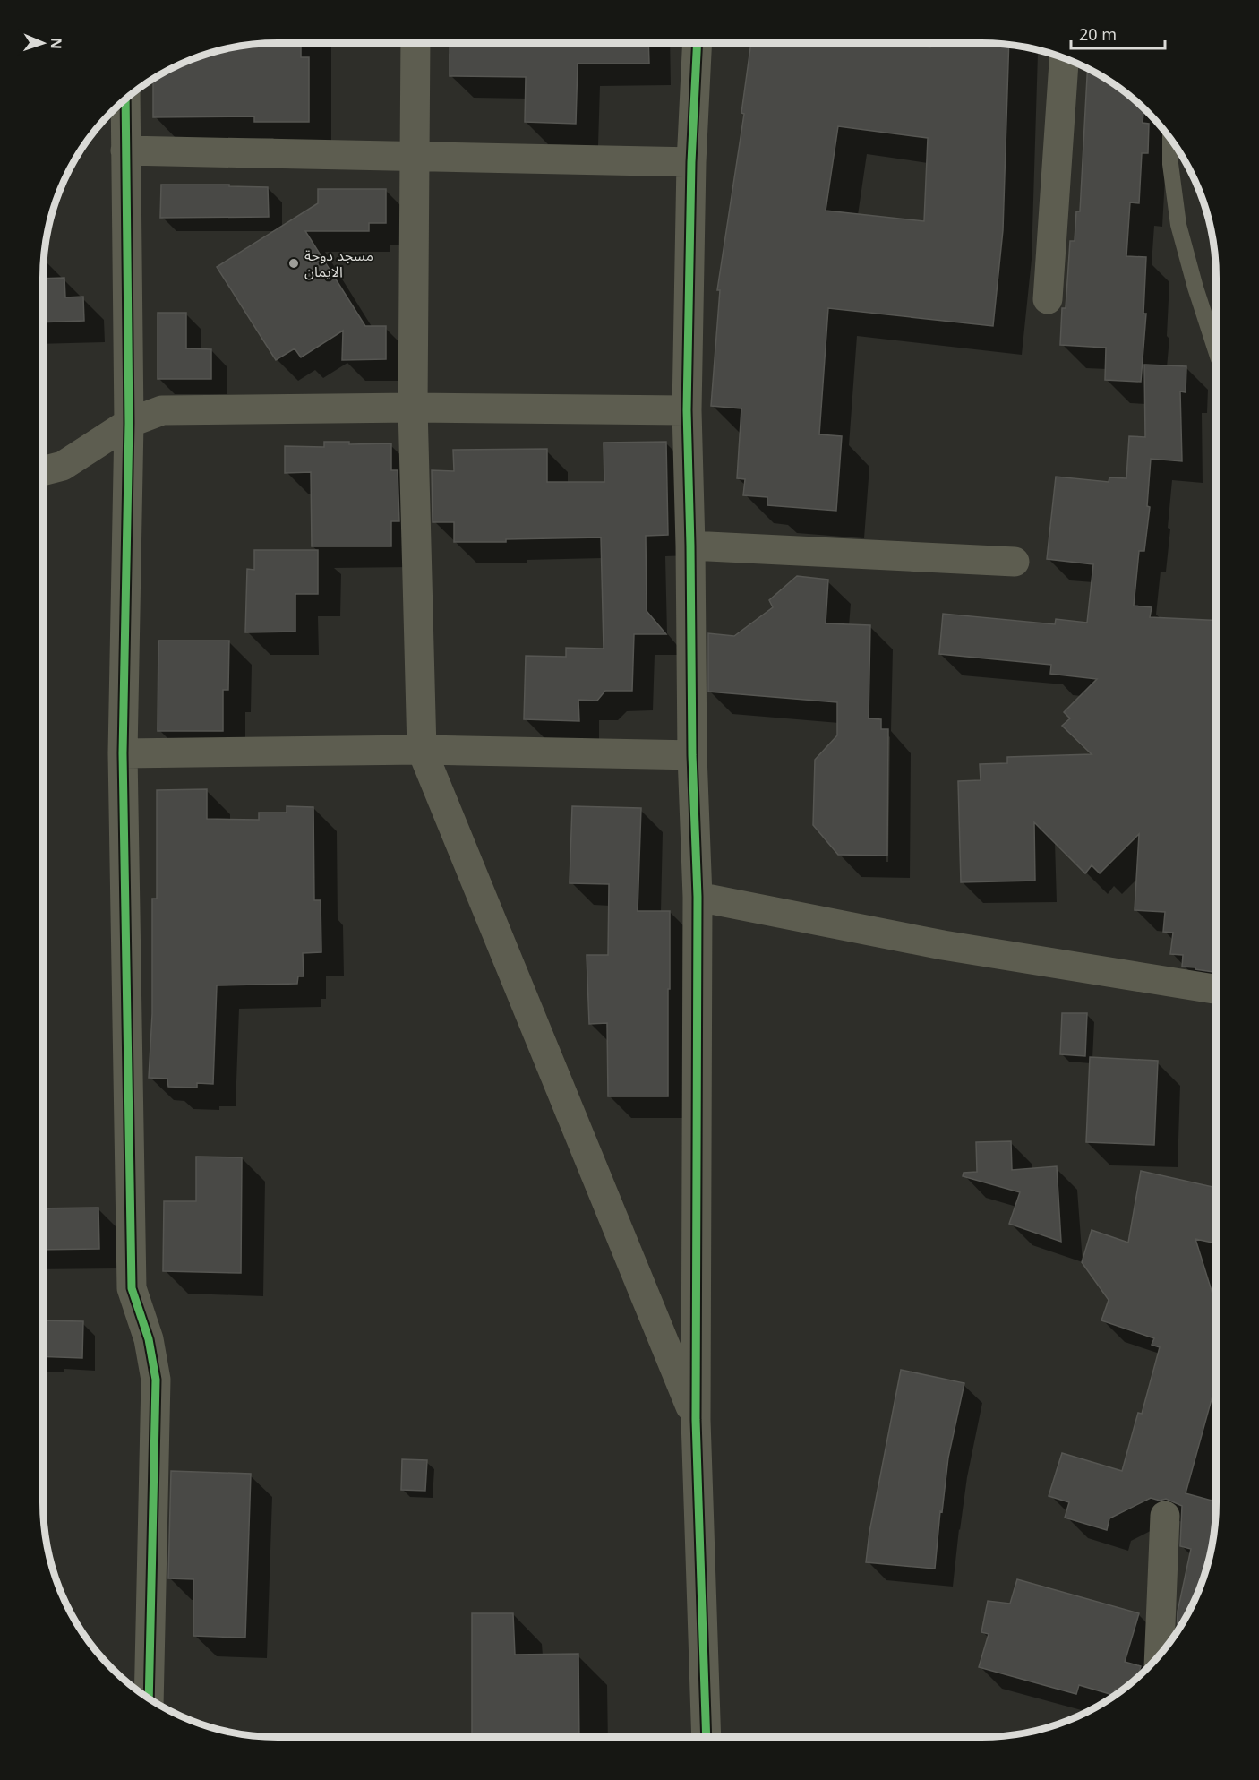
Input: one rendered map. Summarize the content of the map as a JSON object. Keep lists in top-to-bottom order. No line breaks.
{"places":["مسجد دوحة الايمان"],"scale_bar":"20 m","north":"right"}
